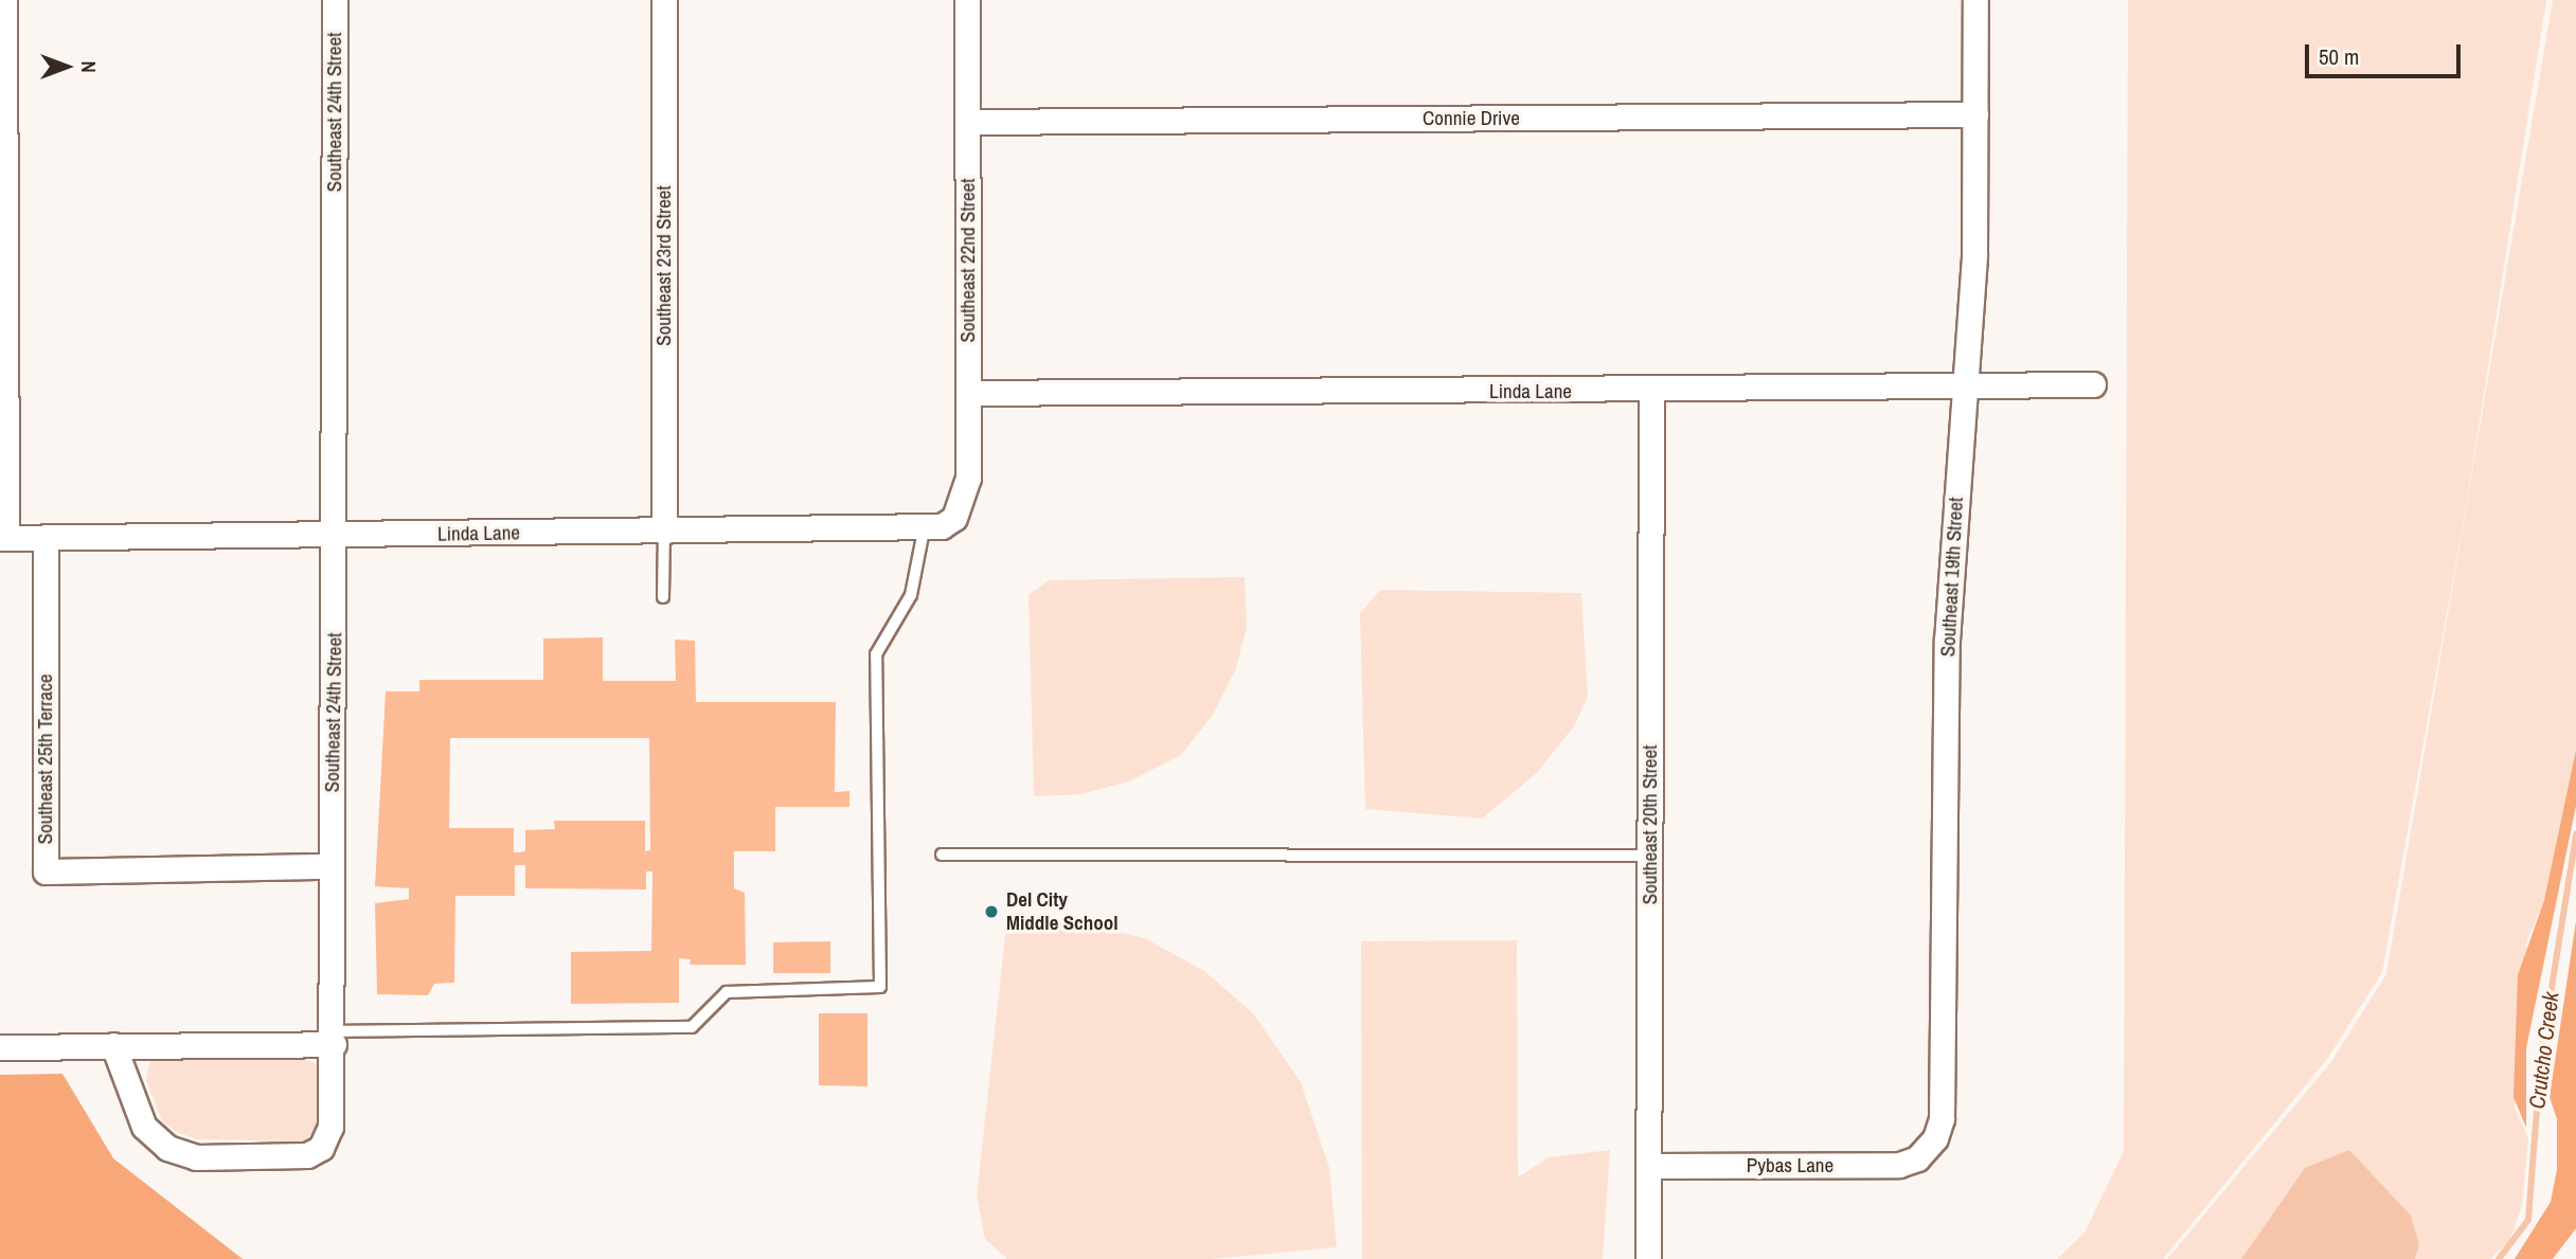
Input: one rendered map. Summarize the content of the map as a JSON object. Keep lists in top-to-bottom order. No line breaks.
{"streets":{"street":["Southeast 24th Street","Connie Drive","Southeast 22nd Street","Southeast 23rd Street","Linda Lane","Southeast 19th Street","Southeast 25th Terrace","Southeast 20th Street","Pybas Lane"]},"crossings":[["Southeast 24th Street","Linda Lane"],["Southeast 24th Street","Southeast 25th Terrace"],["Connie Drive","Southeast 22nd Street"],["Connie Drive","Southeast 19th Street"],["Southeast 22nd Street","Linda Lane"],["Southeast 23rd Street","Linda Lane"],["Linda Lane","Southeast 19th Street"],["Linda Lane","Southeast 25th Terrace"],["Linda Lane","Southeast 20th Street"],["Southeast 19th Street","Pybas Lane"],["Southeast 20th Street","Pybas Lane"]],"water":["Crutcho Creek"],"places":["Del City Middle School"],"scale_bar":"50 m","north":"right"}
